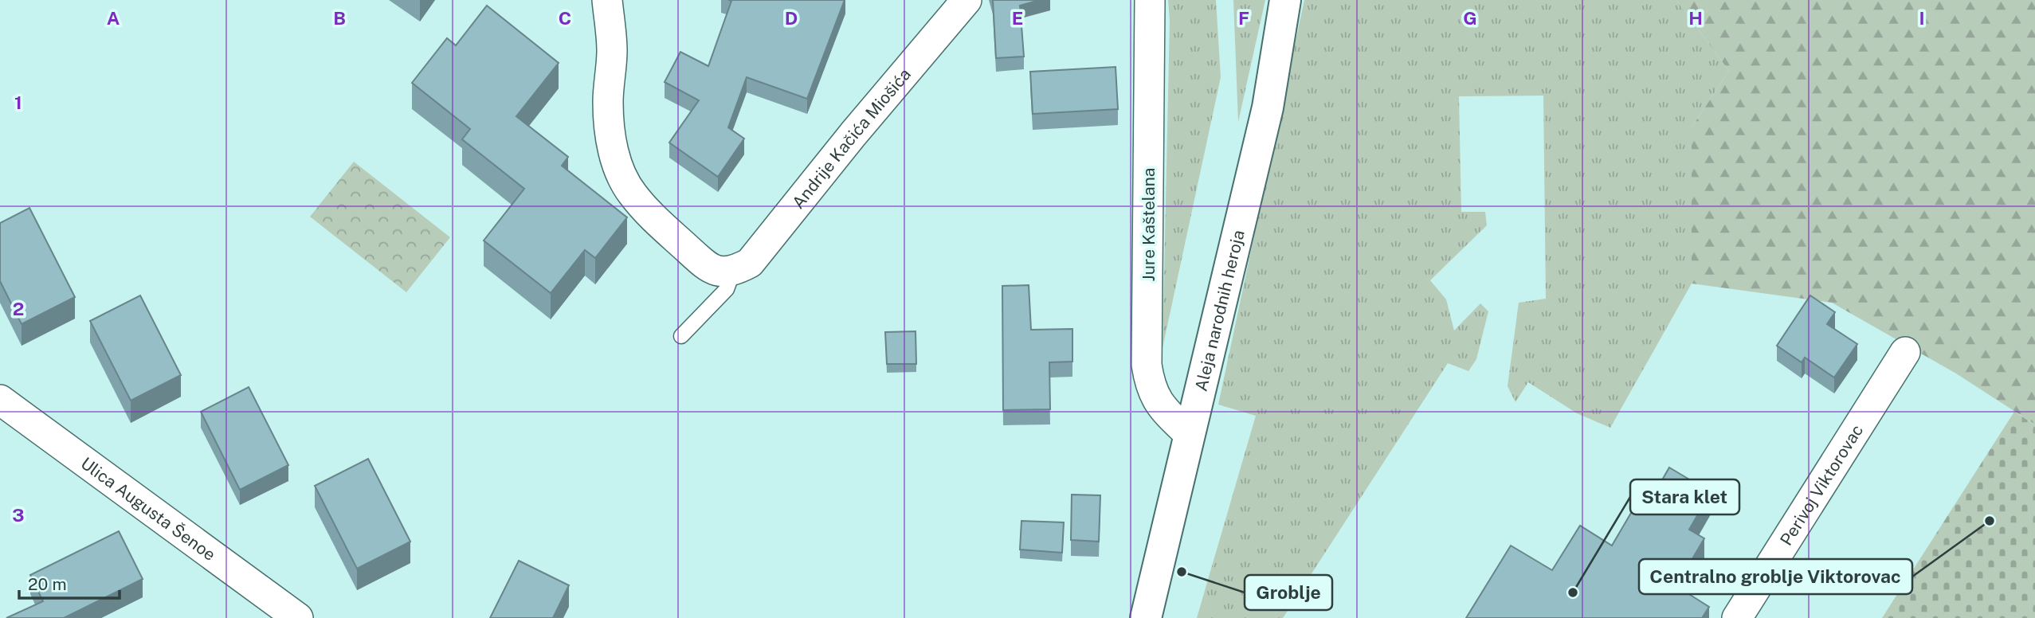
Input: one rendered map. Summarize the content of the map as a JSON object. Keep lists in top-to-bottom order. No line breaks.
{"streets":{"main road":["Aleja narodnih heroja"],"street":["Andrije Kačića Miošića","Jure Kaštelana","Perivoj Viktorovac","Ulica Augusta Šenoe"]},"crossings":[["Jure Kaštelana","Aleja narodnih heroja"]],"places":["Centralno groblje Viktorovac","Groblje","Stara klet"],"scale_bar":"20 m","grid":{"columns":["A","B","C","D","E","F","G","H","I"],"rows":["1","2","3"]}}
